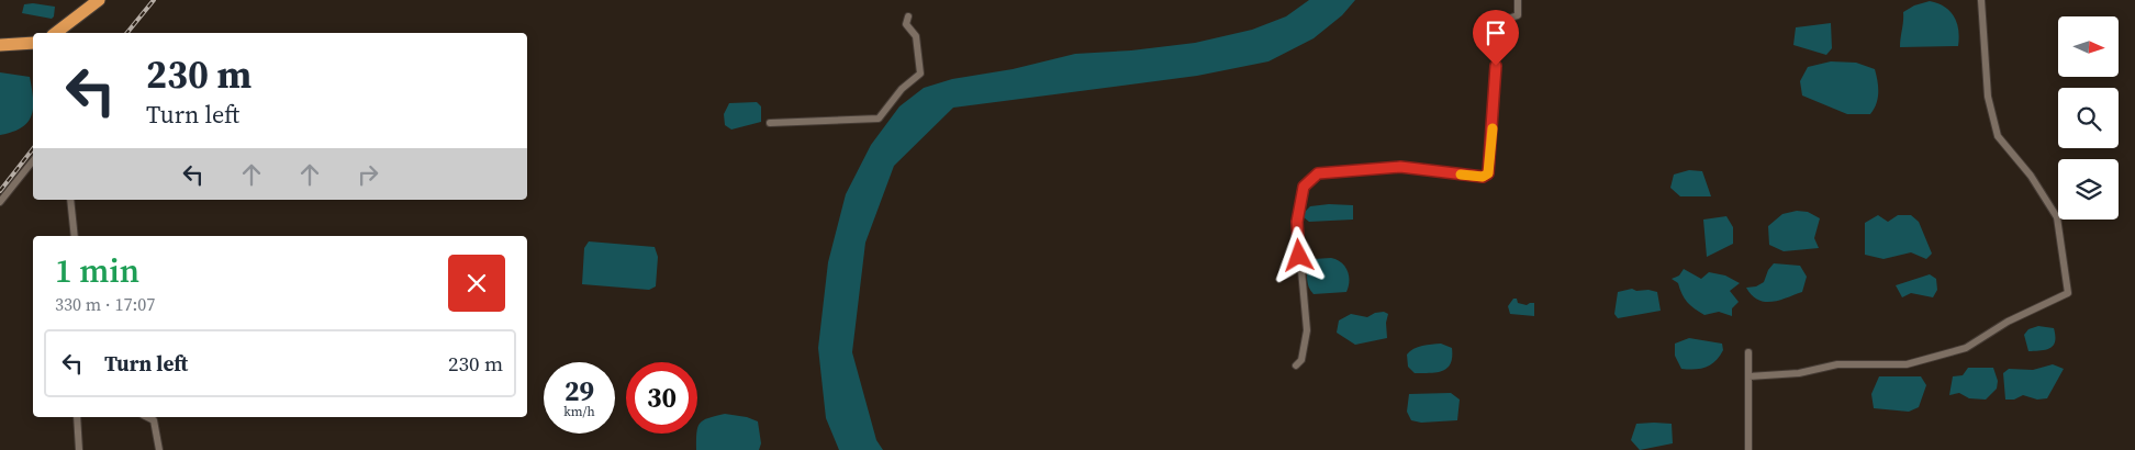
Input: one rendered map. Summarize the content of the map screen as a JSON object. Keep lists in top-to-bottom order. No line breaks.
{"north":"right","page":{"turn":["230 m","Turn left"],"heading":["1 min","330 m · 17:07"],"list":[{"name":"Turn left","value":"230 m"}],"speed":"29 km/h","limit":"30"}}
